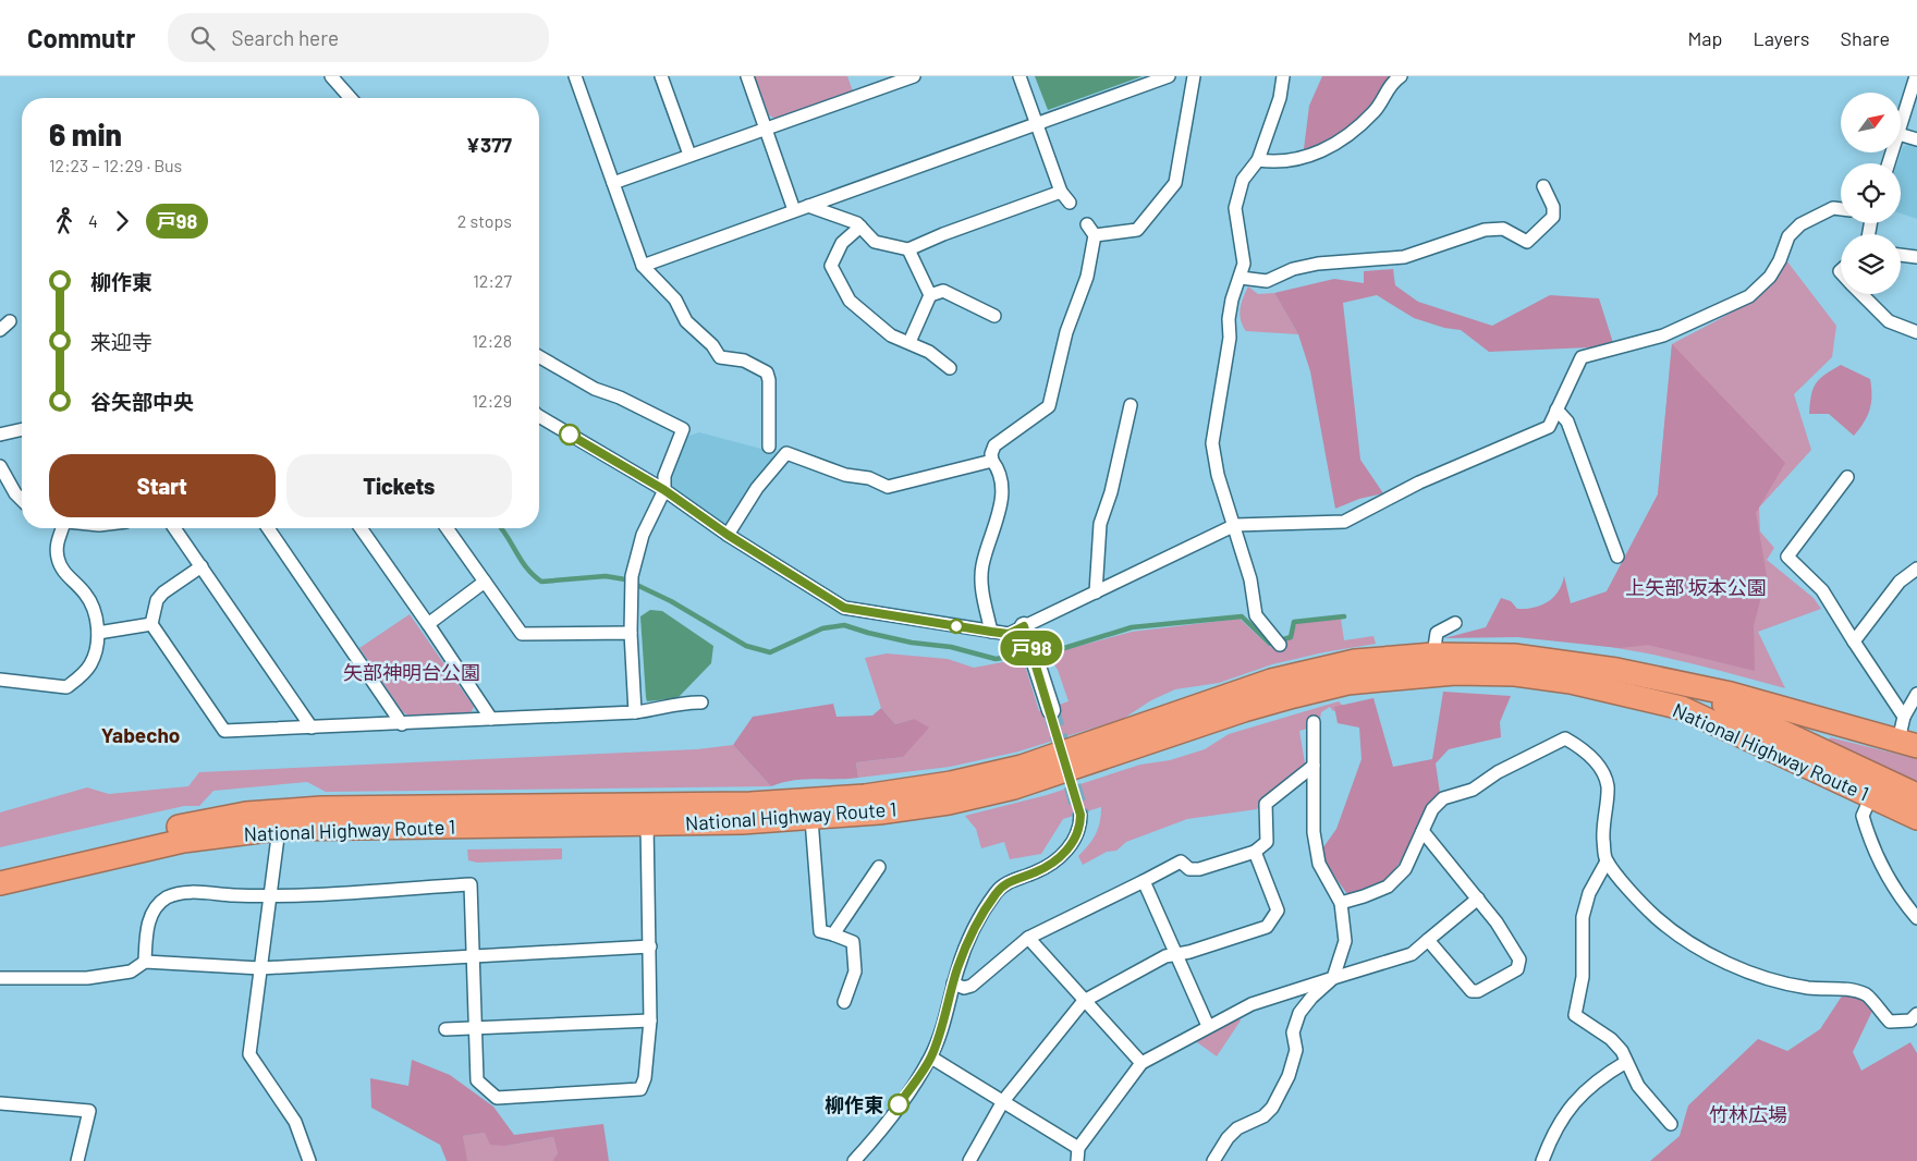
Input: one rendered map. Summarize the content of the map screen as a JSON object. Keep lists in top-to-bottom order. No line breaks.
{"streets":{"highway":["National Highway Route 1"]},"districts":["Yabecho"],"parks":["上矢部 坂本公園","矢部神明台公園","竹林広場"],"places":["柳作東"],"lines":["bus line 戸98"],"north":"top right","page":{"header":"Commutr","search":"Search here","nav":["Map","Layers","Share"],"on_map":"戸98","heading":["6 min","12:23 – 12:29 · Bus","¥377"],"legs":["4","戸98","2 stops"],"list":[{"name":"柳作東","value":"12:27"},{"name":"来迎寺","value":"12:28"},{"name":"谷矢部中央","value":"12:29"}],"buttons":["Start","Tickets"]}}
